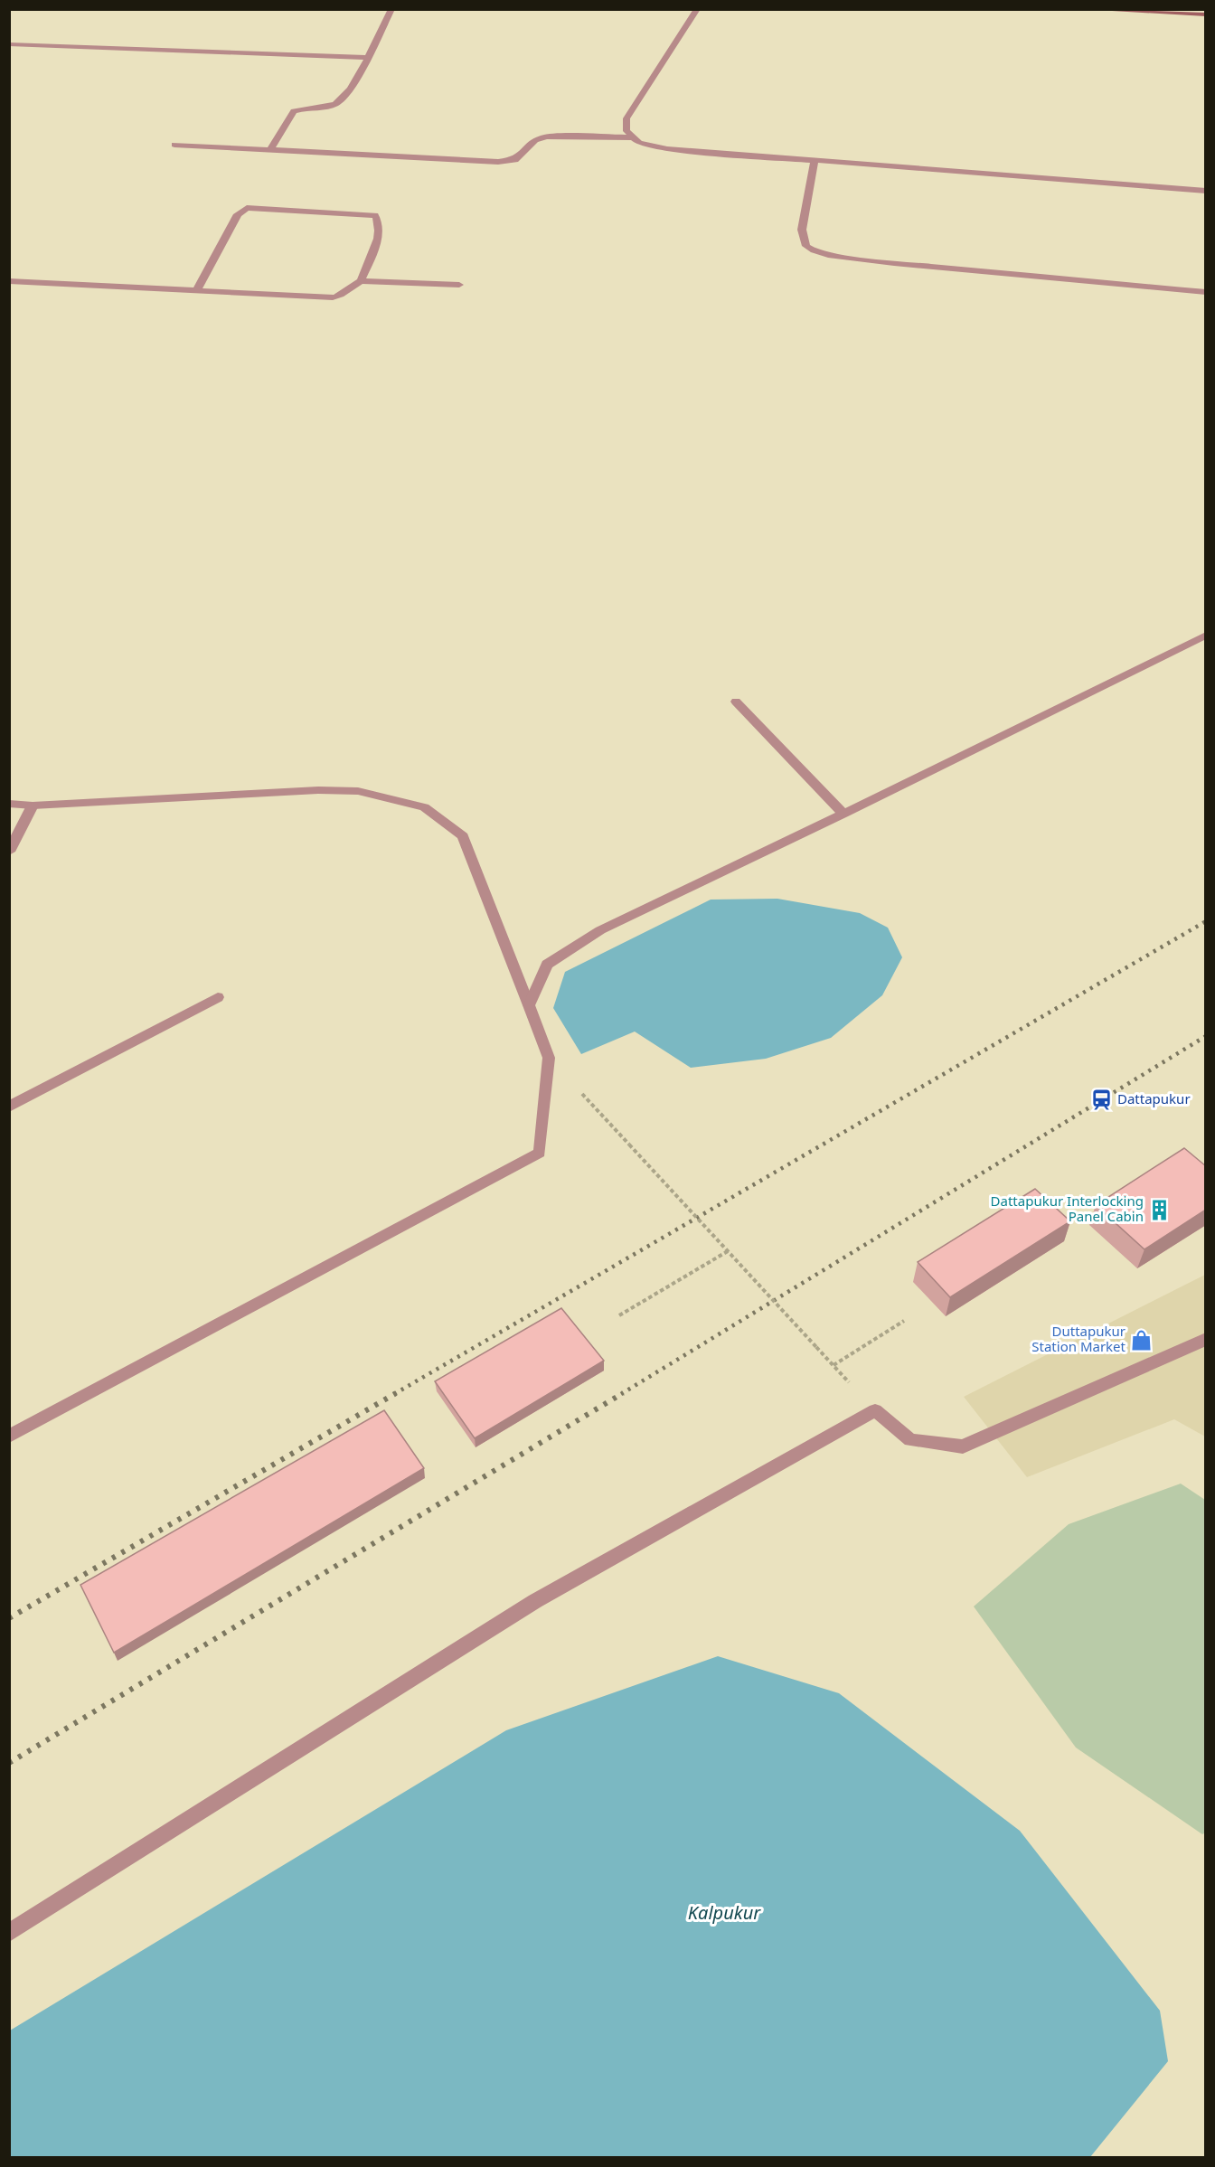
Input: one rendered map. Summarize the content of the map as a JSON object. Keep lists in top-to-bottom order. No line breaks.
{"water":["Kalpukur"],"places":{"station":["Dattapukur"],"building":["Dattapukur Interlocking Panel Cabin"],"shop":["Duttapukur Station Market"]}}
